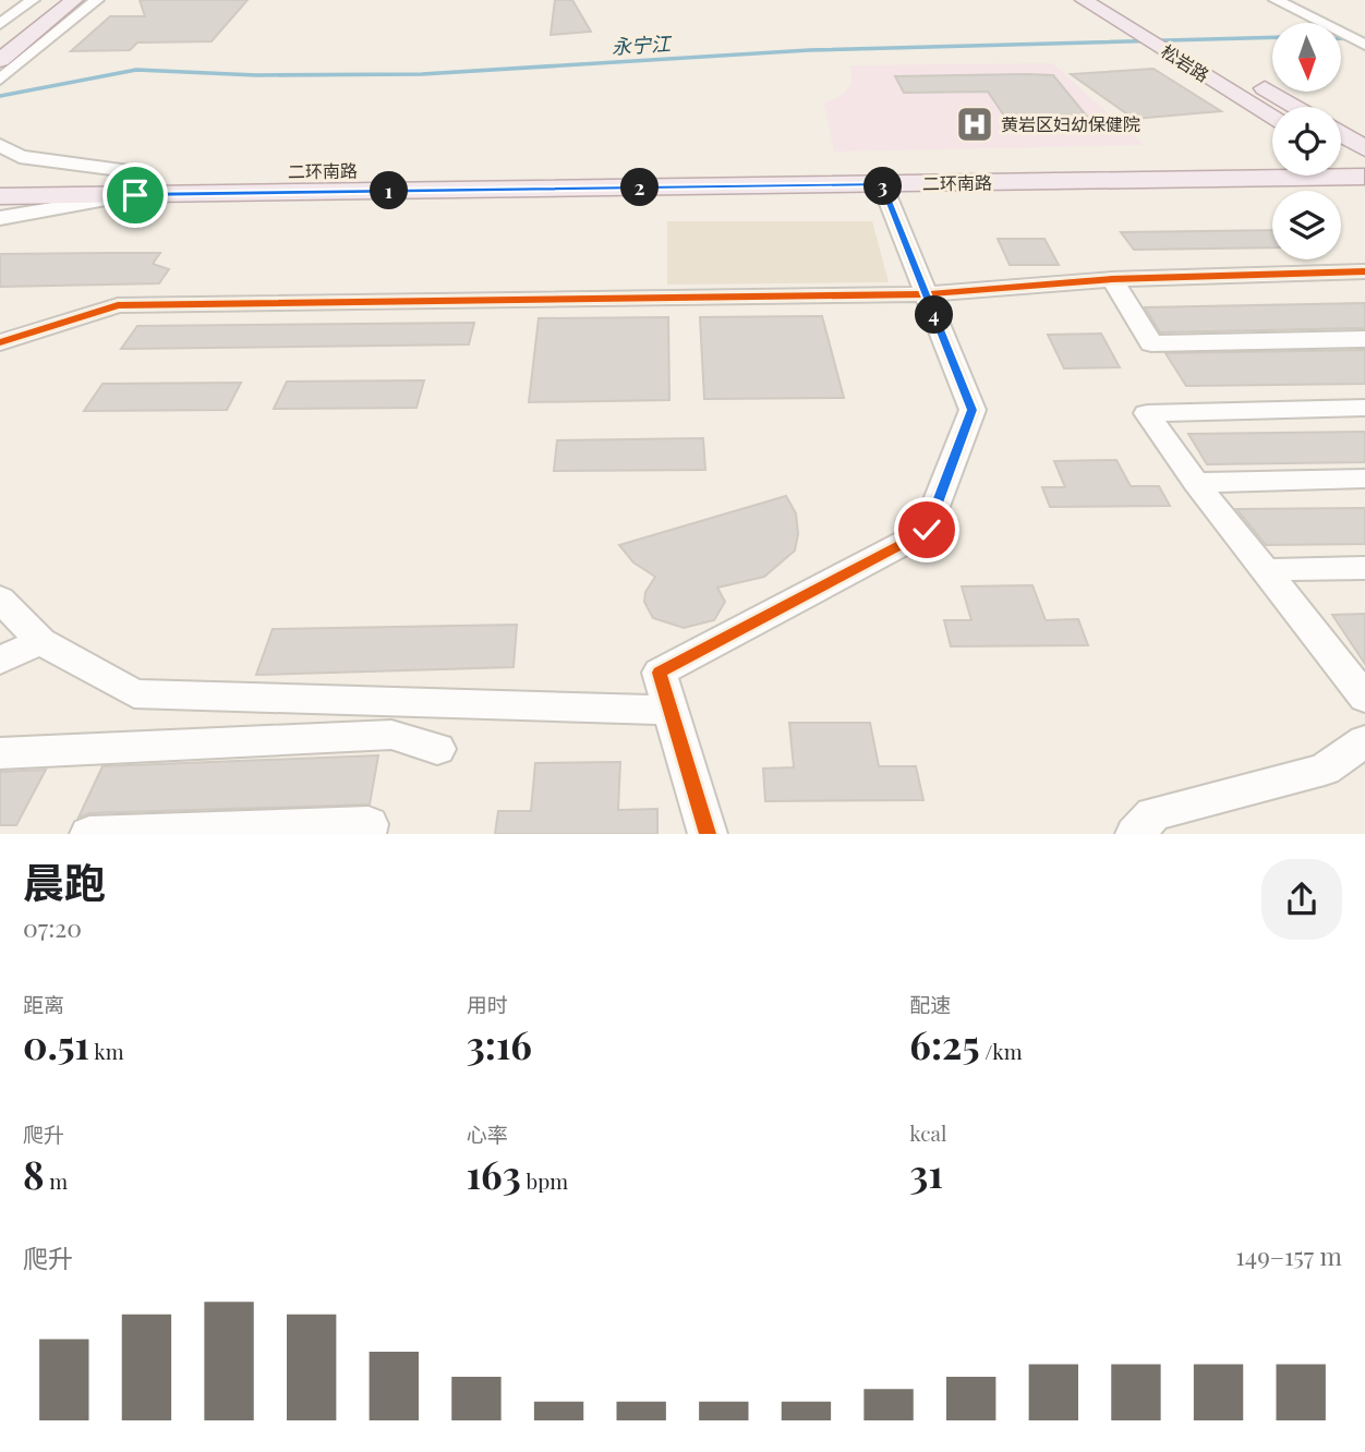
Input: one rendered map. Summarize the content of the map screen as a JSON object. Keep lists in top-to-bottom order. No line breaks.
{"streets":{"main road":["松岩路","二环南路"]},"water":["永宁江"],"places":{"hospital":["黄岩区妇幼保健院"]},"north":"bottom","page":{"pins":["3","2","1","4"],"heading":["晨跑","07:20"],"stats":[["距离","0.51 km"],["用时","3:16"],["配速","6:25 /km"],["爬升","8 m"],["心率","163 bpm"],["kcal","31"]],"chart":["爬升","149–157 m"]}}
